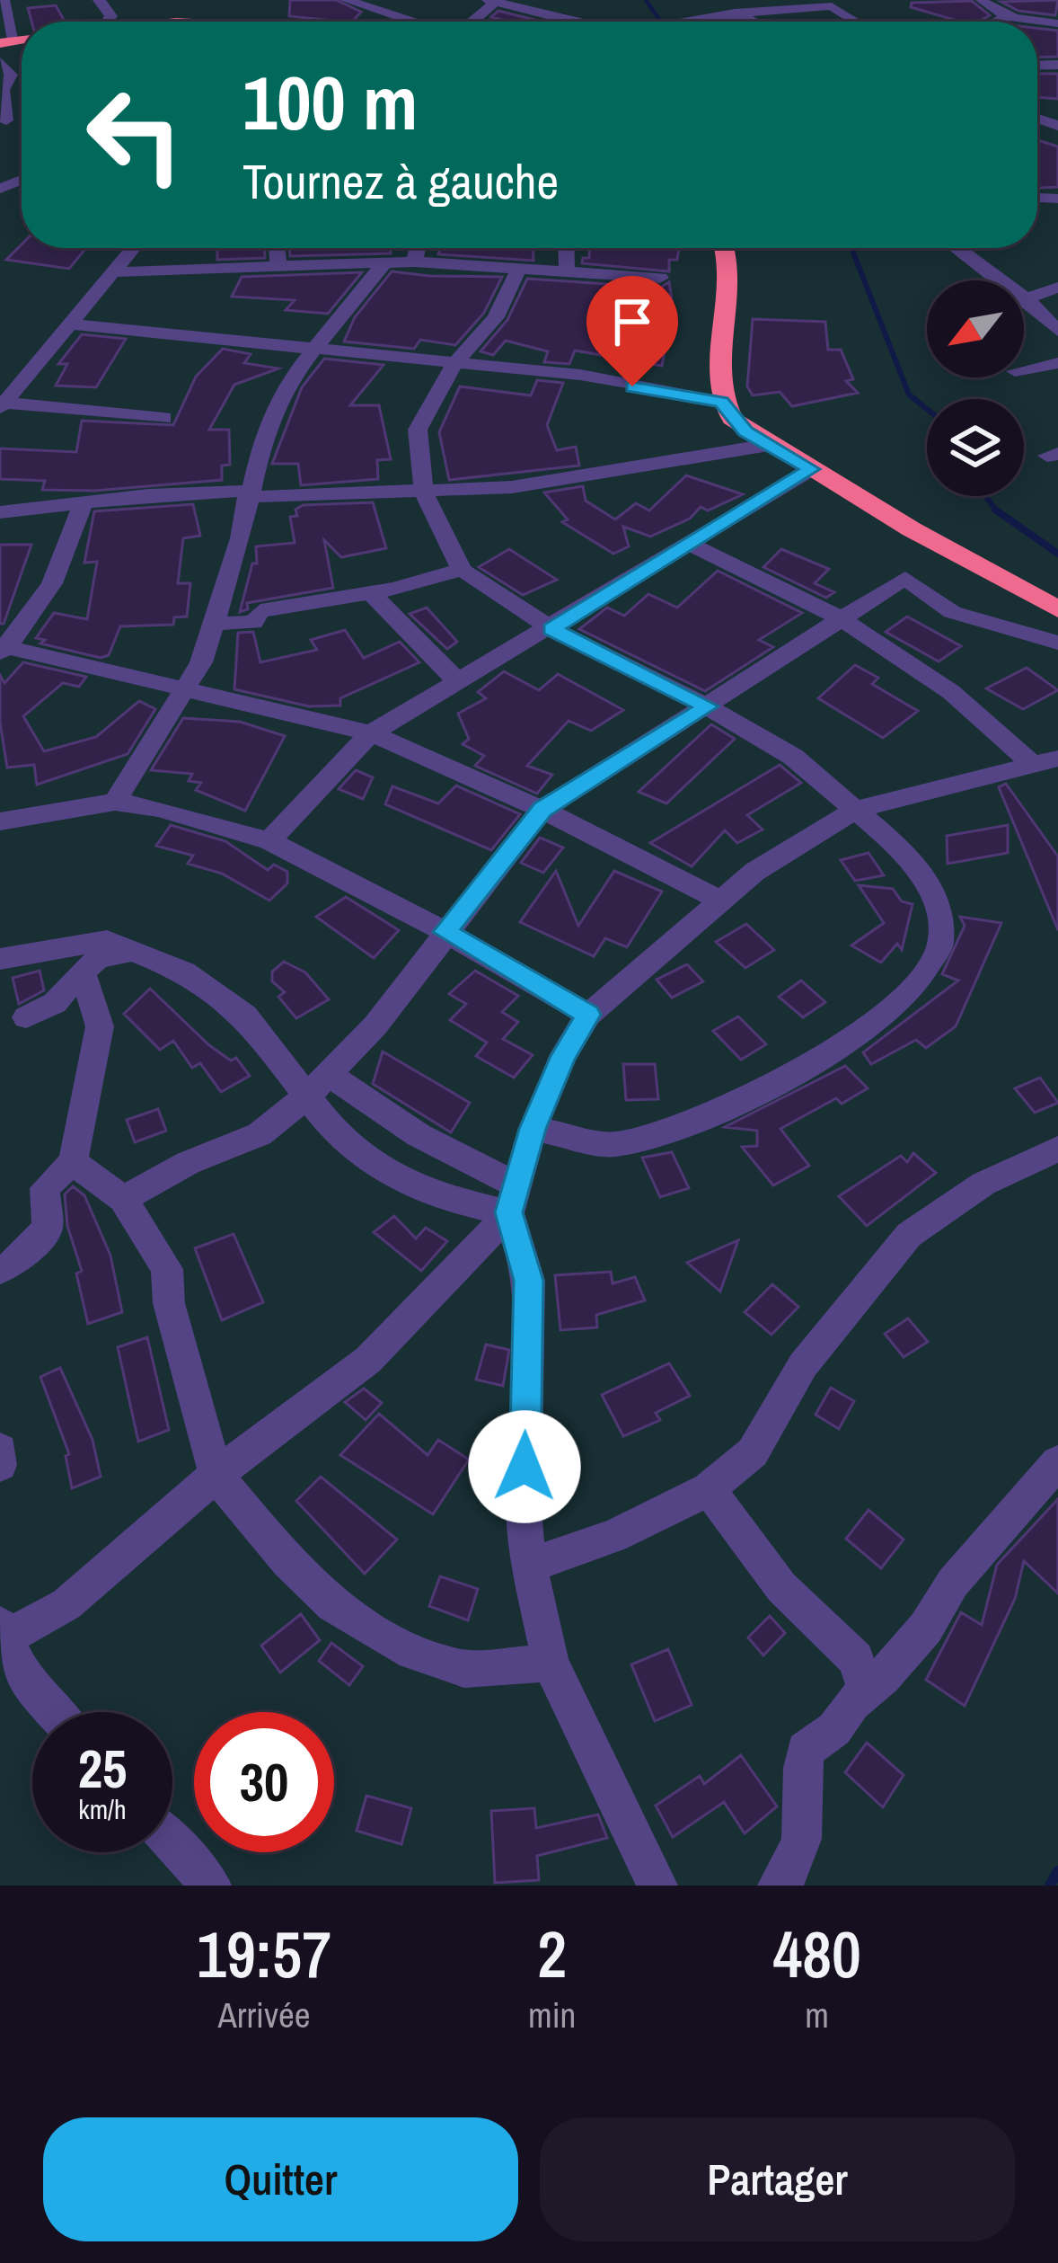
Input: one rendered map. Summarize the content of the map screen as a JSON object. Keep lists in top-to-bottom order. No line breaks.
{"north":"bottom left","page":{"turn":["100 m","Tournez à gauche"],"speed":"25 km/h","limit":"30","eta":["19:57","Arrivée","2","min","480","m"],"buttons":["Quitter","Partager"]}}
